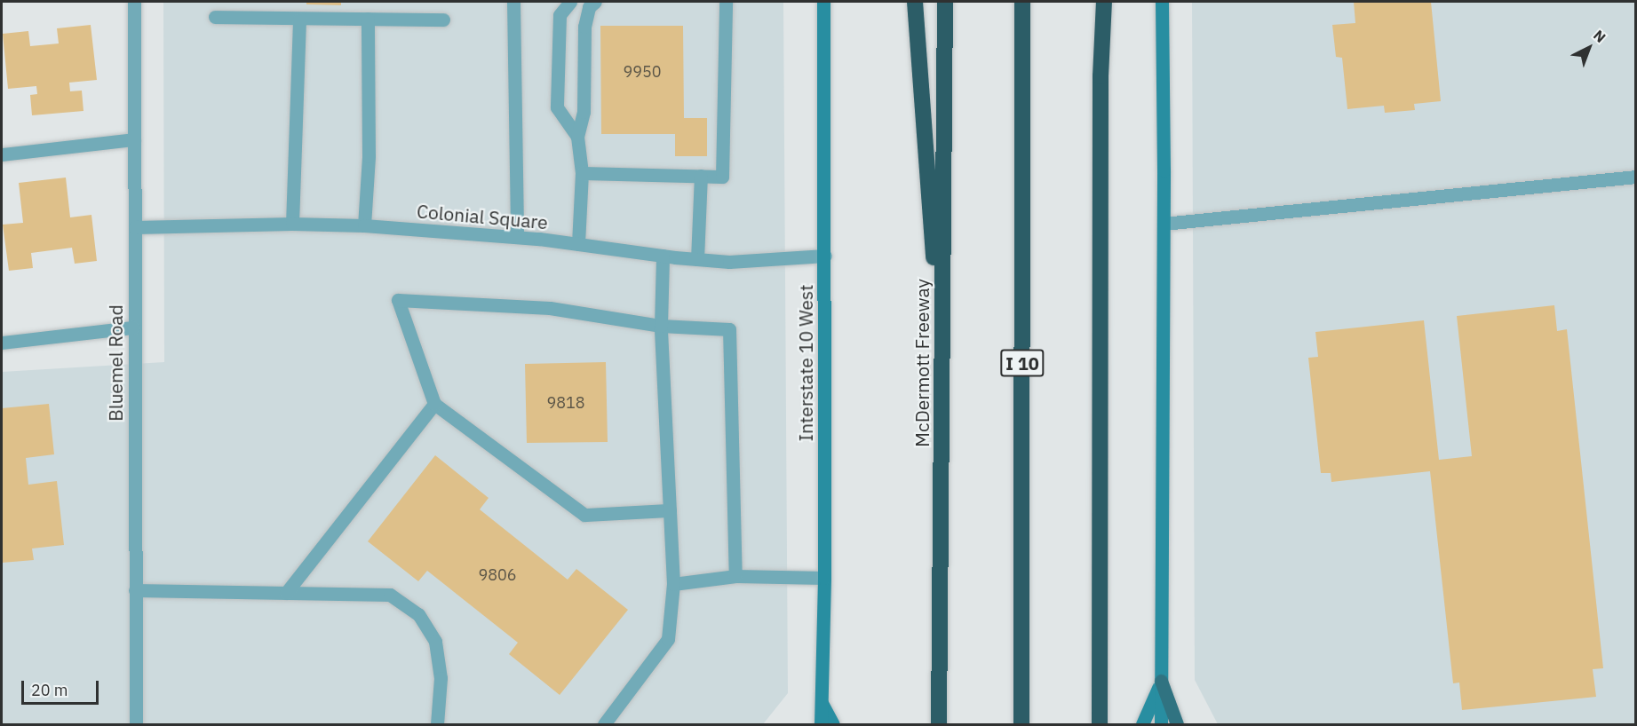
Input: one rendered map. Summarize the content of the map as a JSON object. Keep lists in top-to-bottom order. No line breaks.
{"streets":{"highway":["McDermott Freeway","I 10"],"main road":["Interstate 10 West"],"street":["Colonial Square","Bluemel Road"]},"crossings":[["Colonial Square","Bluemel Road"],["Colonial Square","Interstate 10 West"]],"house_numbers":["9950","9818","9806"],"scale_bar":"20 m","north":"top right"}
